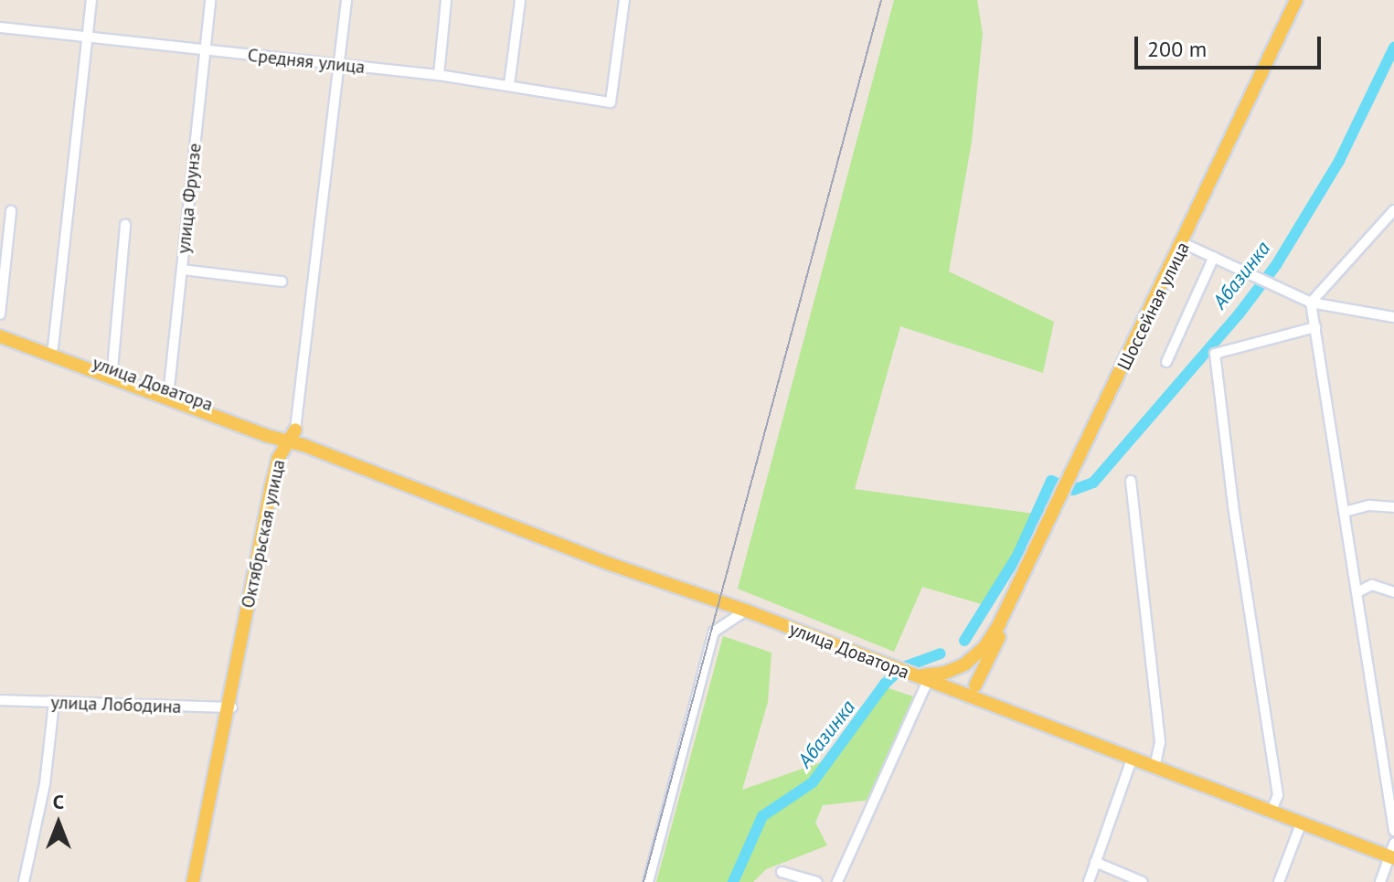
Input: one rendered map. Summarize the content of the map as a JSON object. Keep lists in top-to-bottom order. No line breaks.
{"streets":{"main road":["Шоссейная улица","улица Доватора","Октябрьская улица"],"street":["Средняя улица","улица Фрунзе","улица Лободина"]},"crossings":[["Средняя улица","улица Фрунзе"],["улица Фрунзе","улица Доватора"],["Шоссейная улица","улица Доватора"],["улица Доватора","Октябрьская улица"],["Октябрьская улица","улица Лободина"]],"water":["Абазинка"],"scale_bar":"200 m","north":"top"}
